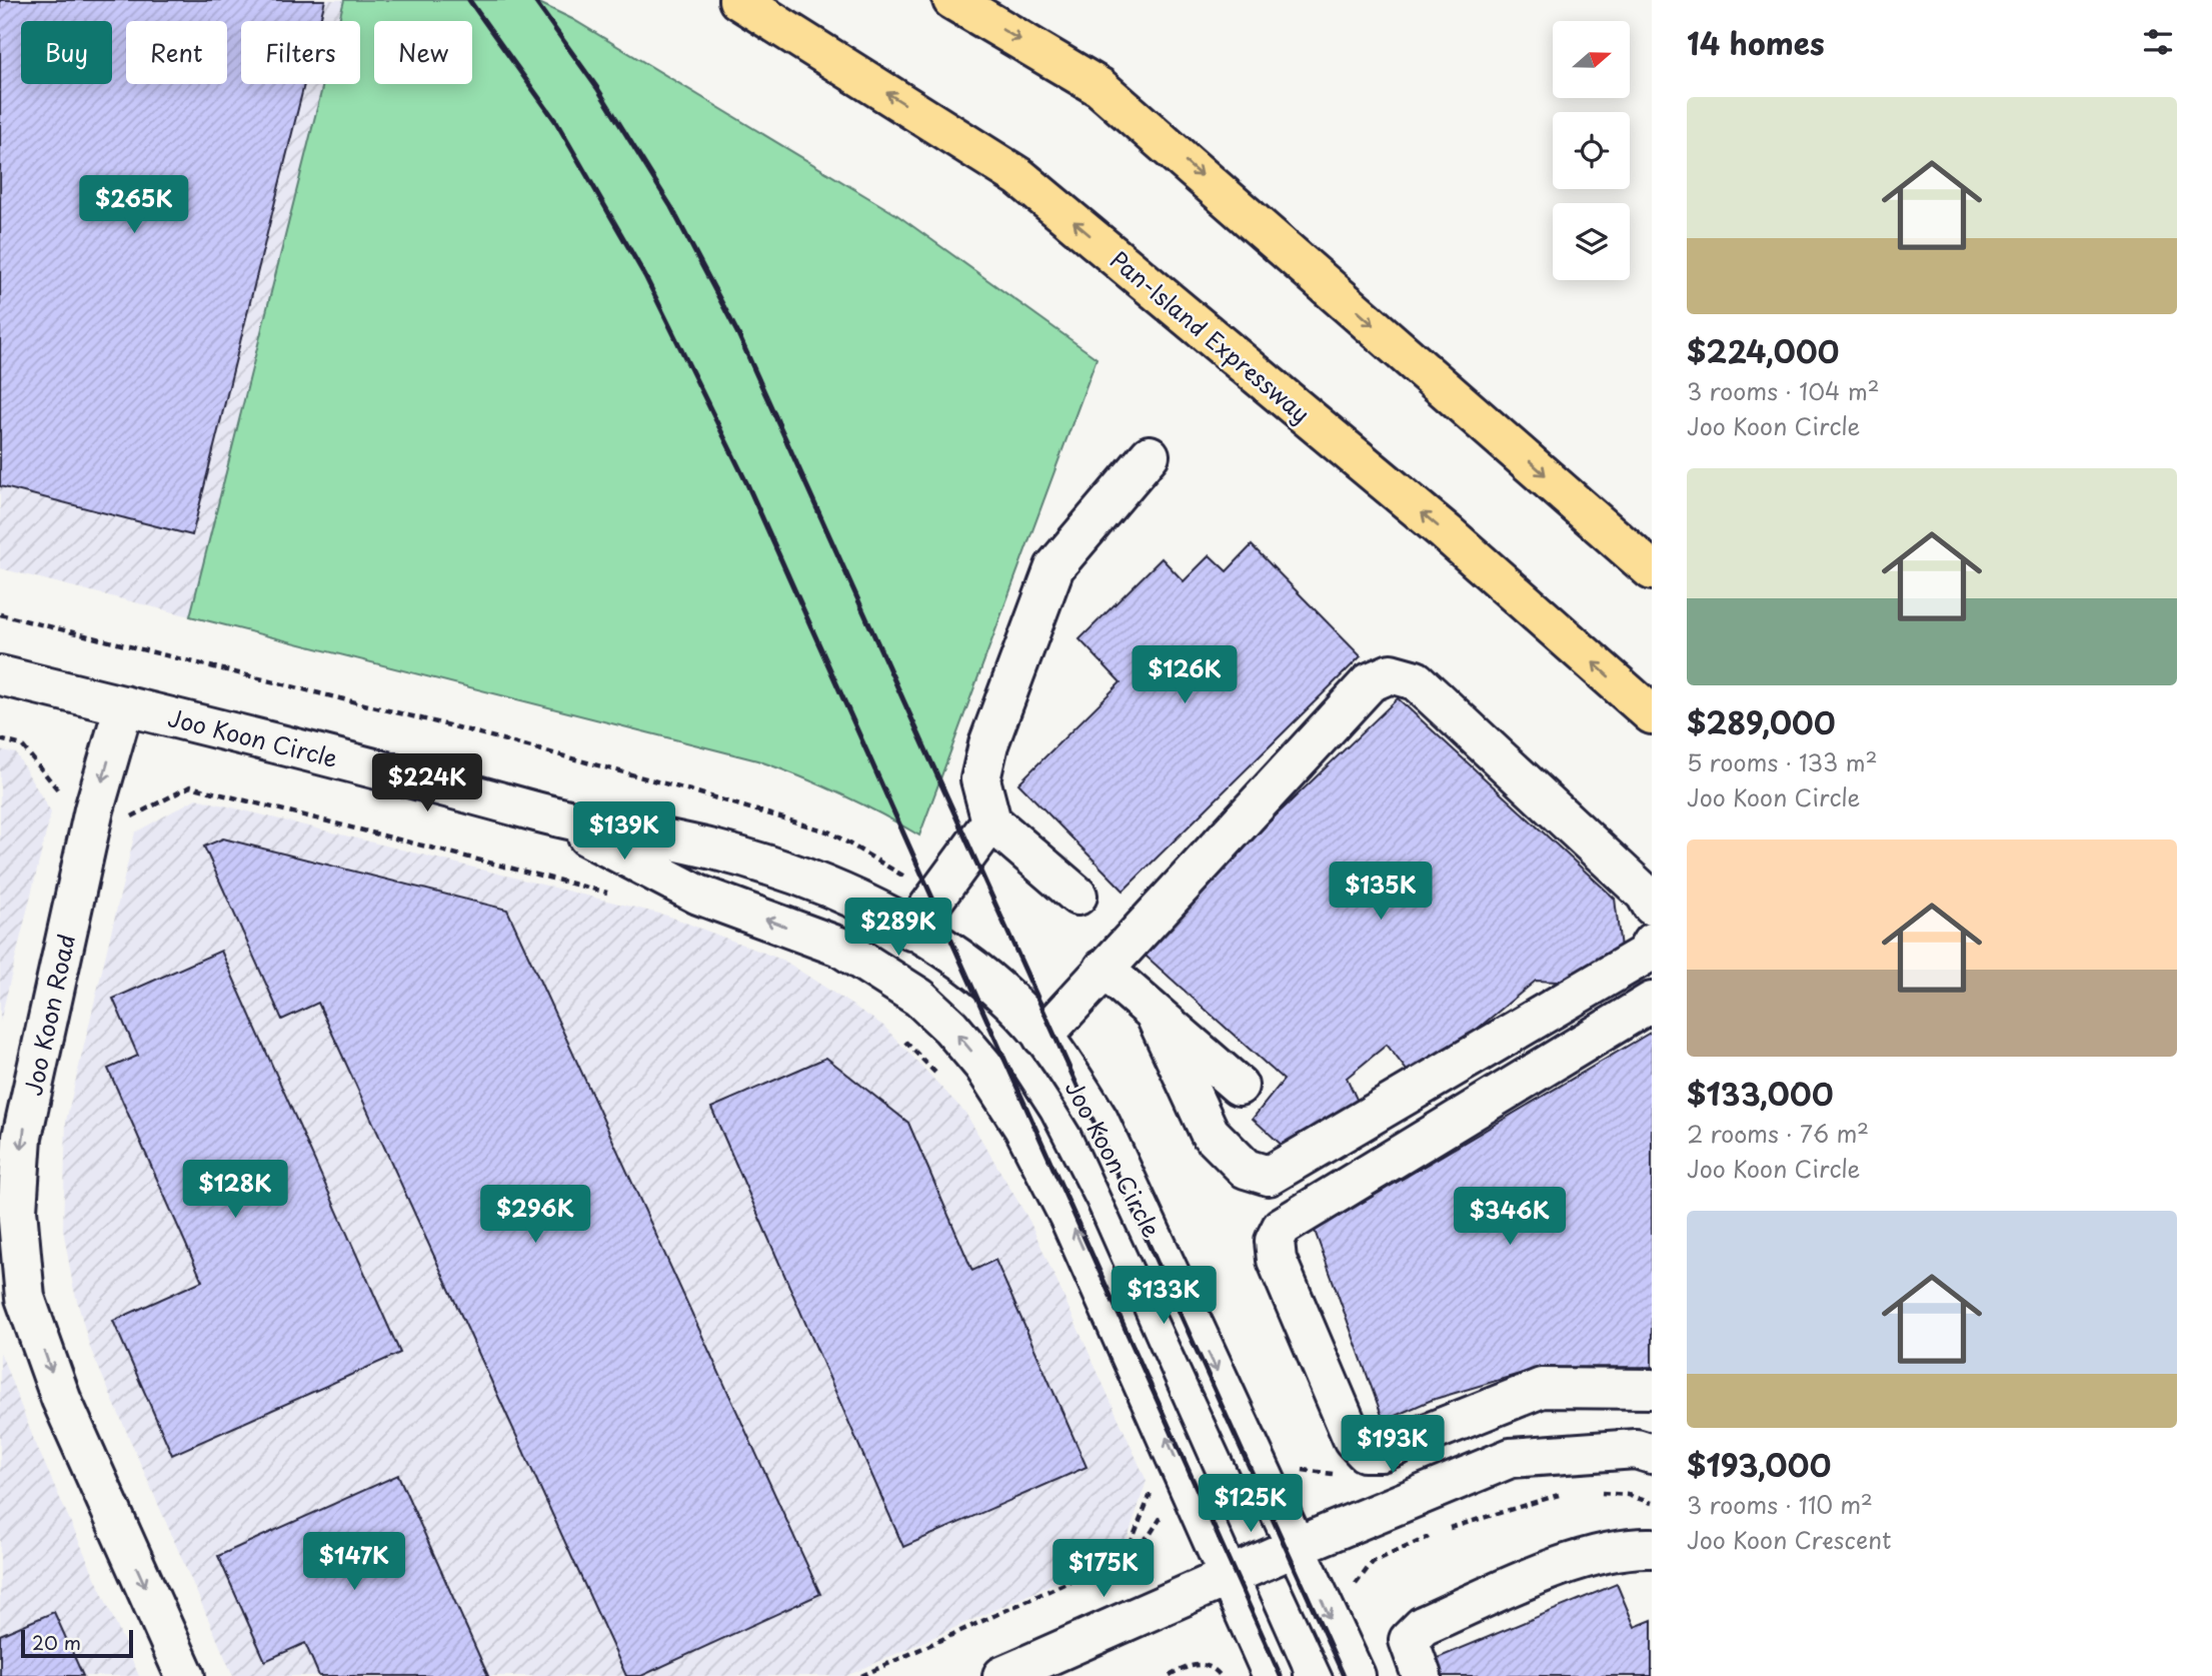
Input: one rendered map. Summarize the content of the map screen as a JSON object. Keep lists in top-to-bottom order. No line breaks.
{"streets":{"highway":["Pan-Island Expressway"],"street":["Joo Koon Circle","Joo Koon Road"]},"crossings":[["Joo Koon Circle","Joo Koon Road"]],"one_way":["Joo Koon Road"],"scale_bar":"20 m","north":"right","page":{"heading":"14 homes","chip":["Buy","Rent","Filters","New"],"list":[{"name":"$224,000","note":"3 rooms · 104 m² · Joo Koon Circle"},{"name":"$289,000","note":"5 rooms · 133 m² · Joo Koon Circle"},{"name":"$133,000","note":"2 rooms · 76 m² · Joo Koon Circle"},{"name":"$193,000","note":"3 rooms · 110 m² · Joo Koon Crescent"}],"price":["$265K","$126K","$224K","$139K","$135K","$289K","$128K","$296K","$346K","$133K","$193K","$125K","$147K","$175K"],"scale":"20 m"}}
